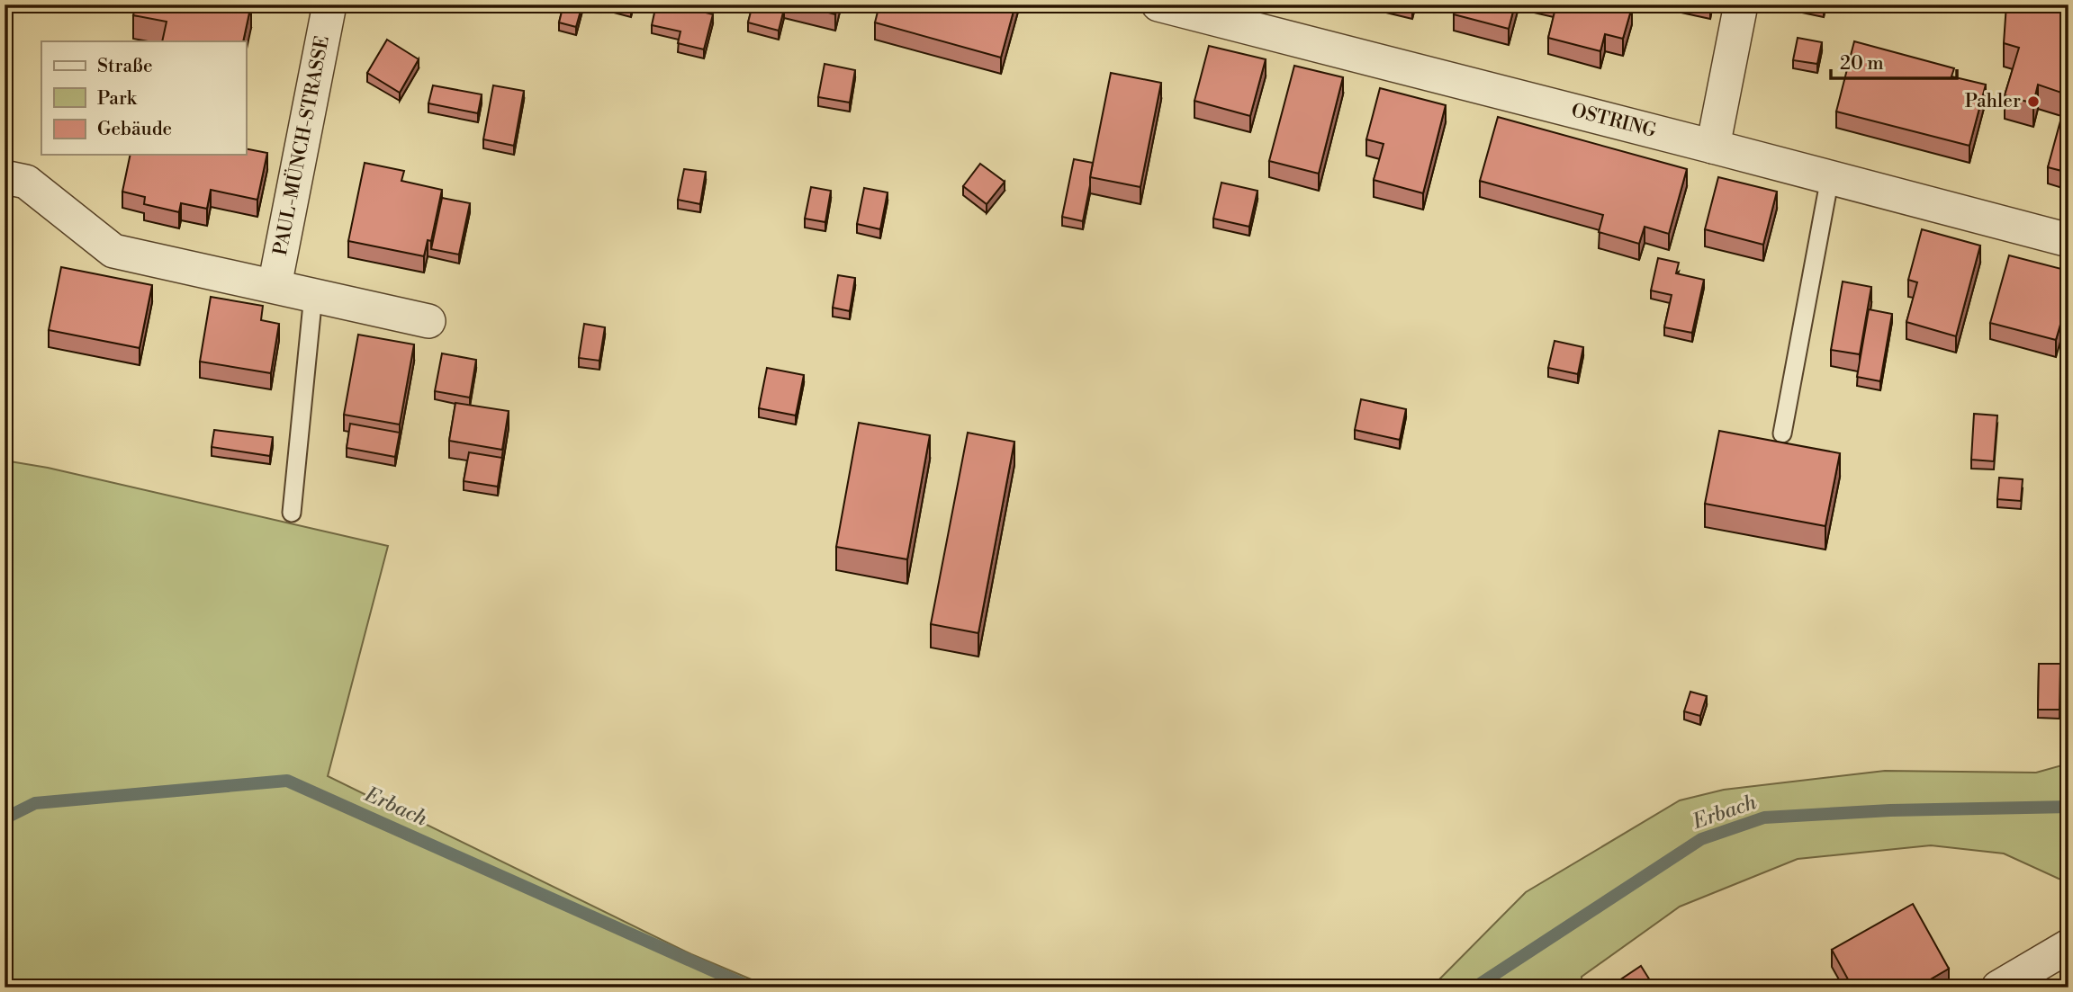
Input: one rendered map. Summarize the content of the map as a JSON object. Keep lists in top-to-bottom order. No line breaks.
{"streets":{"street":["OSTRING","PAUL-MÜNCH-STRASSE"]},"water":["Erbach"],"places":["Pahler"],"legend":["Straße","Park","Gebäude"],"scale_bar":"20 m"}
